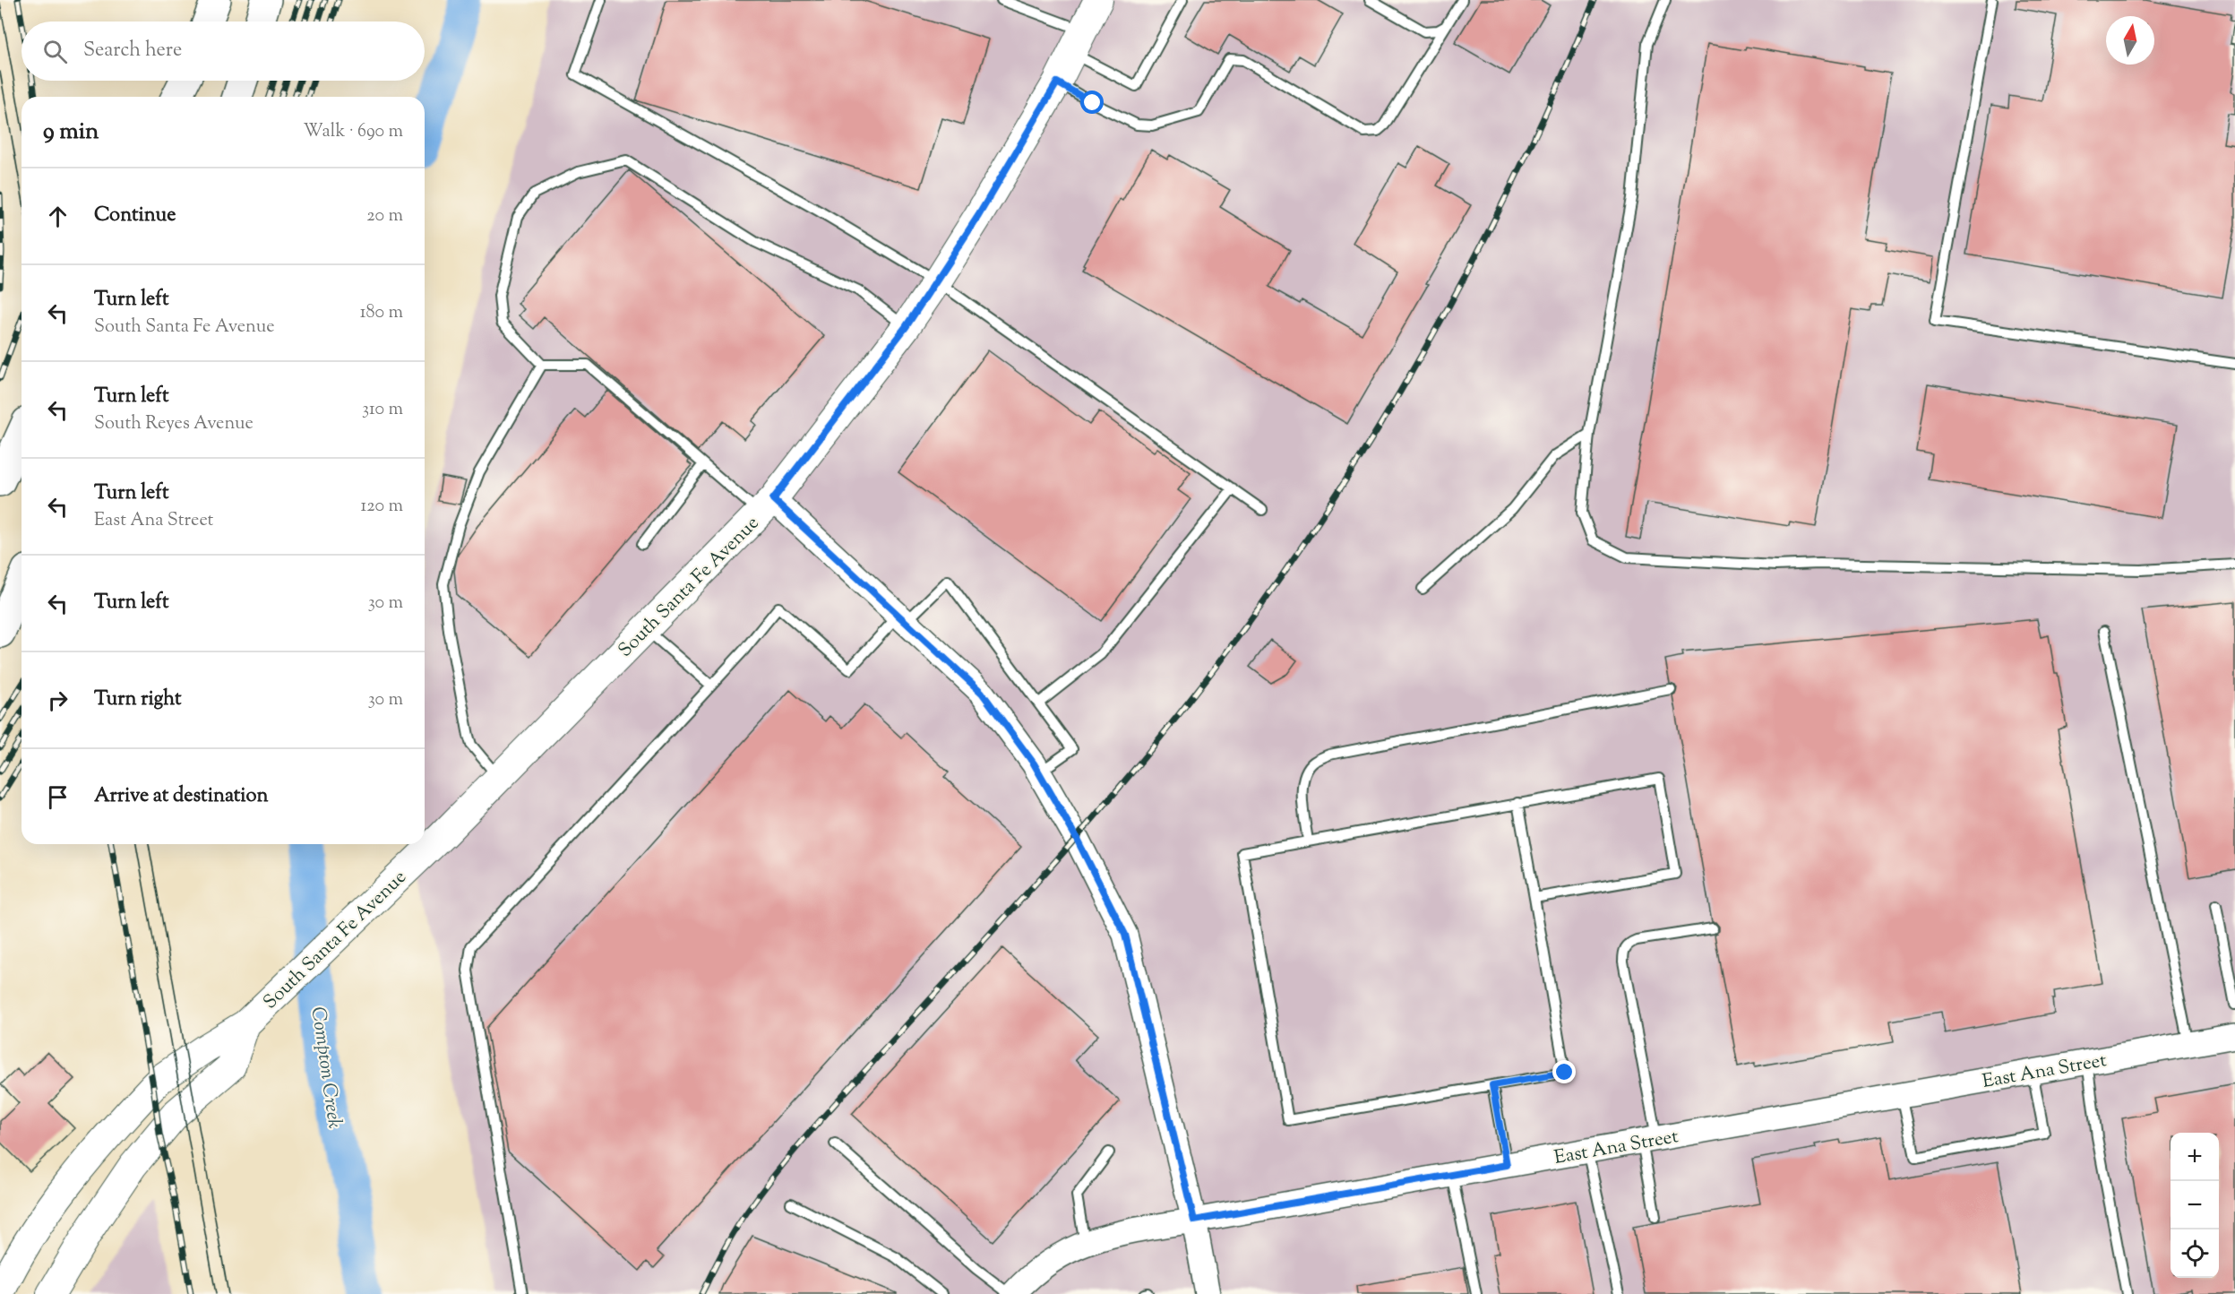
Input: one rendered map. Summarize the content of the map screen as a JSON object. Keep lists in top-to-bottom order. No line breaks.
{"streets":{"main road":["South Santa Fe Avenue"],"street":["East Ana Street"]},"water":["Compton Creek"],"north":"top","page":{"search":"Search here","heading":["9 min","Walk · 690 m"],"list":[["Continue","20 m"],["Turn left","South Santa Fe Avenue","180 m"],["Turn left","South Reyes Avenue","310 m"],["Turn left","East Ana Street","120 m"],["Turn left","30 m"],["Turn right","30 m"],"Arrive at destination"],"map_buttons":["+","−"]}}
